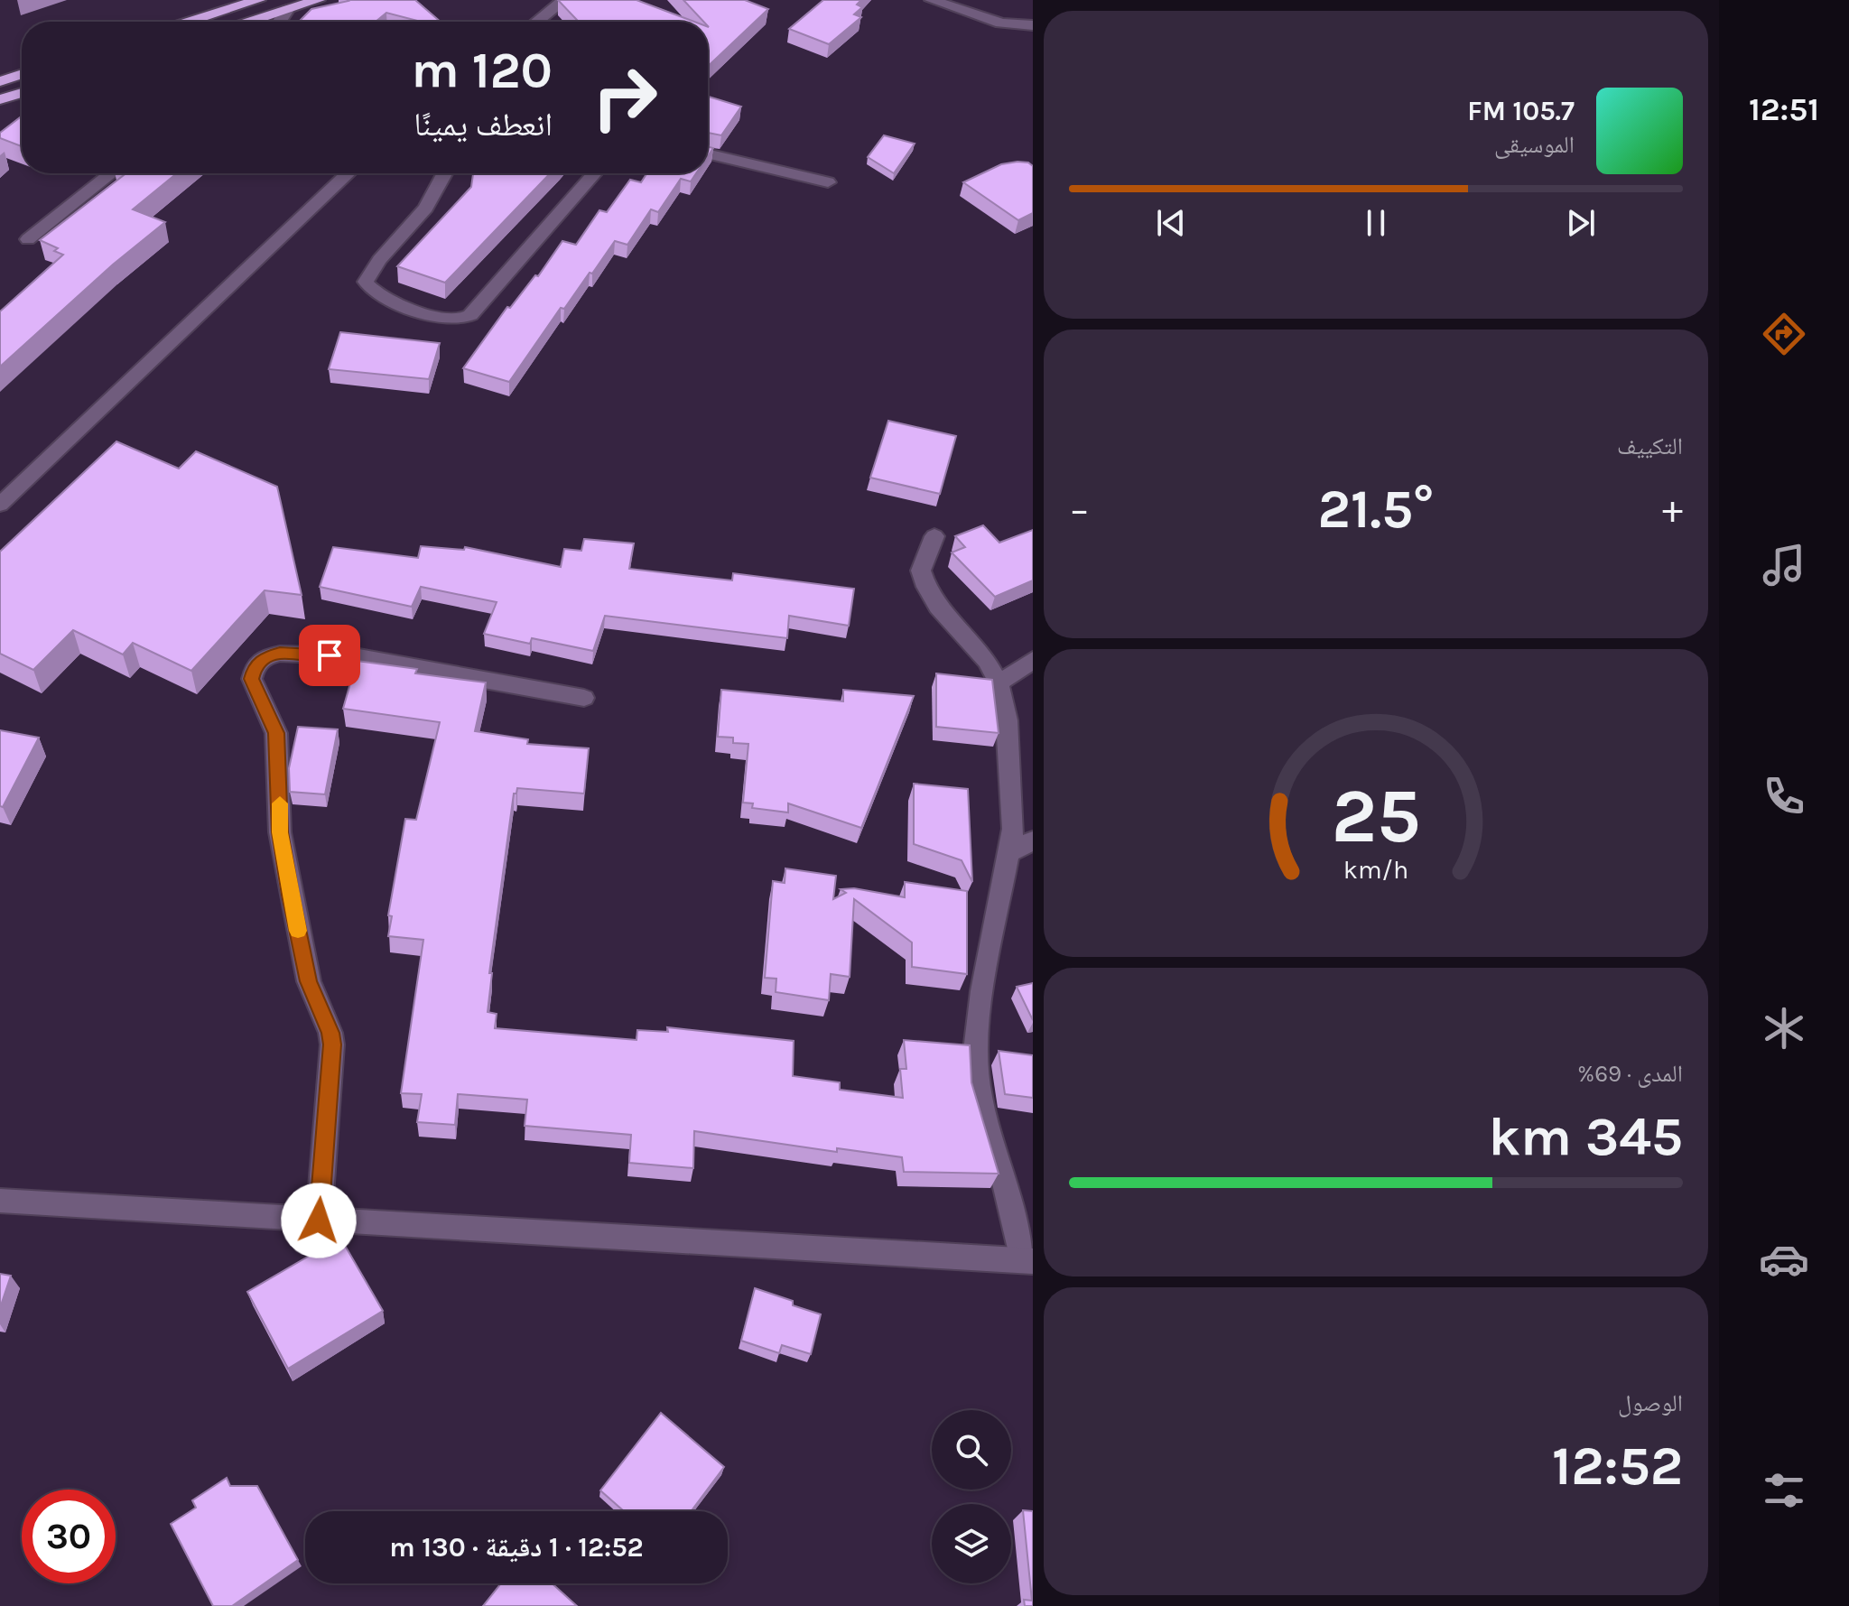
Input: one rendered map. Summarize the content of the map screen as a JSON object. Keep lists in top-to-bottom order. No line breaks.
{"page":{"tabs":"12:51","turn":["120 m","انعطف يمينًا"],"song":["105.7 FM","الموسيقى"],"tile":["التكييف",["المدى · 69%","345 km"],["الوصول","12:52"]],"heat":["−","21.5°","+"],"limit":"30","trip":"12:52 · 1 دقيقة · 130 m","gauge":["25","km/h"]}}
